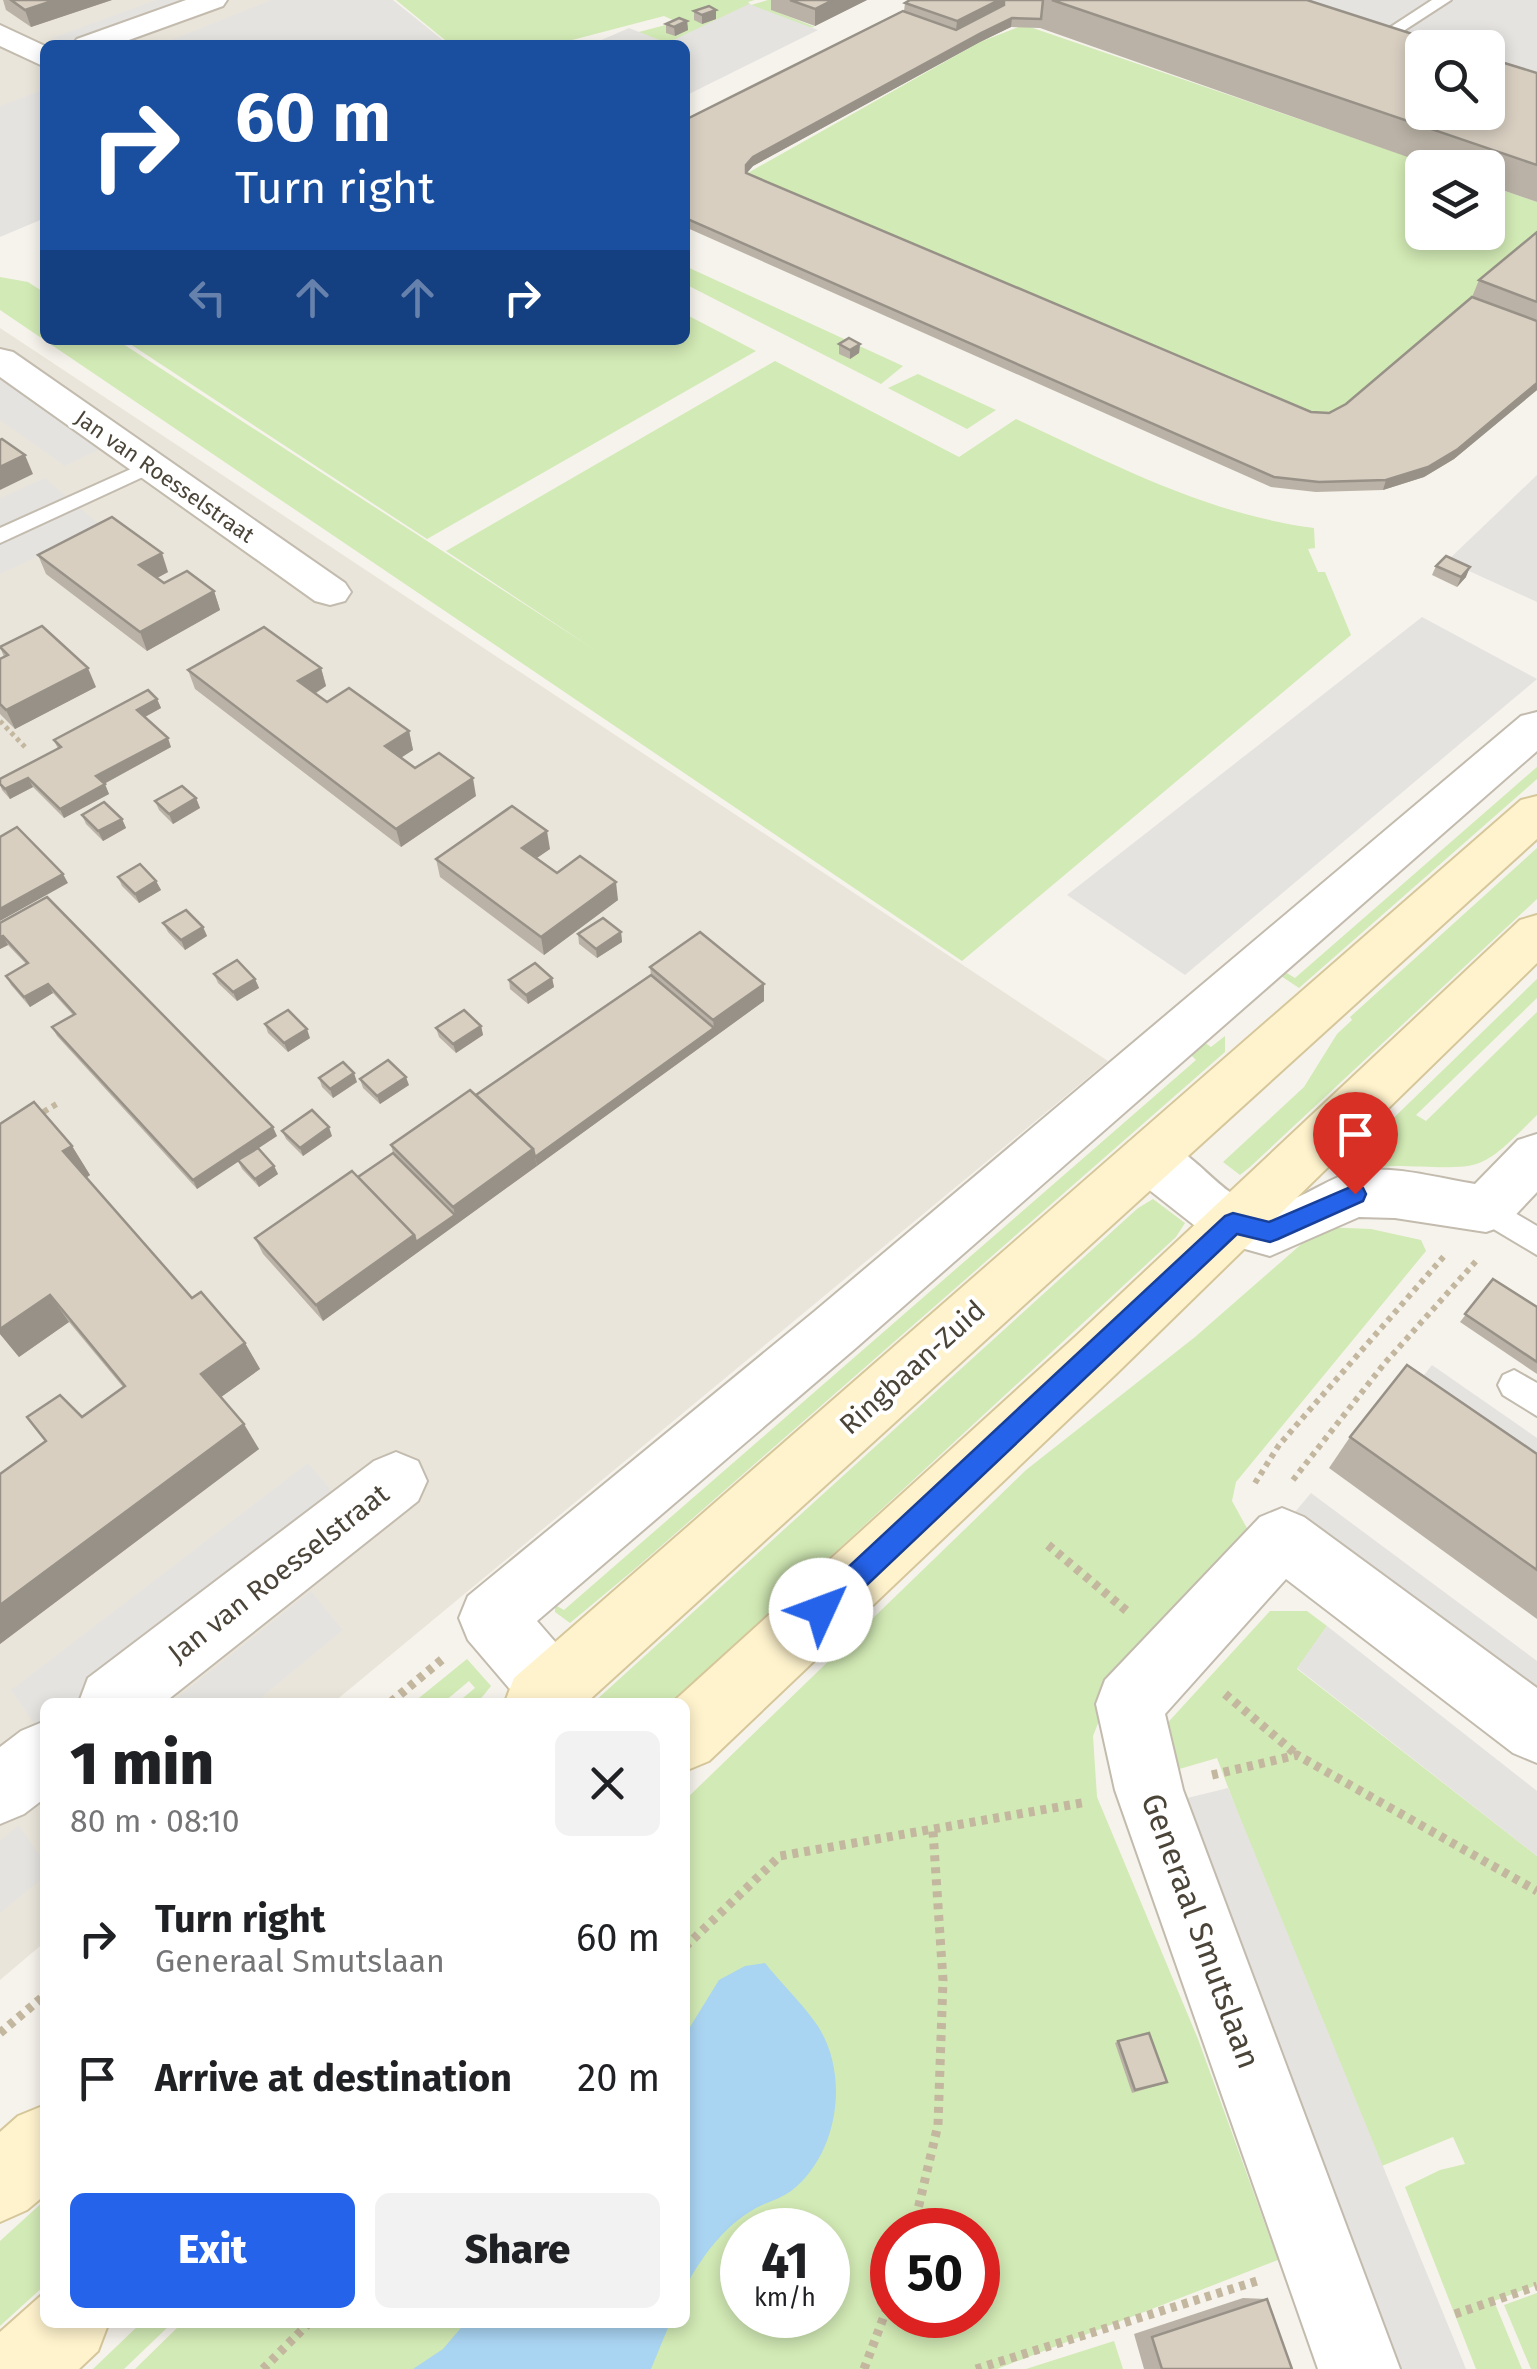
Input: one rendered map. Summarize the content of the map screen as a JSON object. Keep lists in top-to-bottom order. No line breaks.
{"streets":{"main road":["Ringbaan-Zuid"],"street":["Jan van Roesselstraat","Generaal Smutslaan"]},"page":{"turn":["60 m","Turn right"],"heading":["1 min","80 m · 08:10"],"list":[{"name":"Turn right","note":"Generaal Smutslaan","value":"60 m"},{"name":"Arrive at destination","value":"20 m"}],"buttons":["Exit","Share"],"speed":"41 km/h","limit":"50"}}
